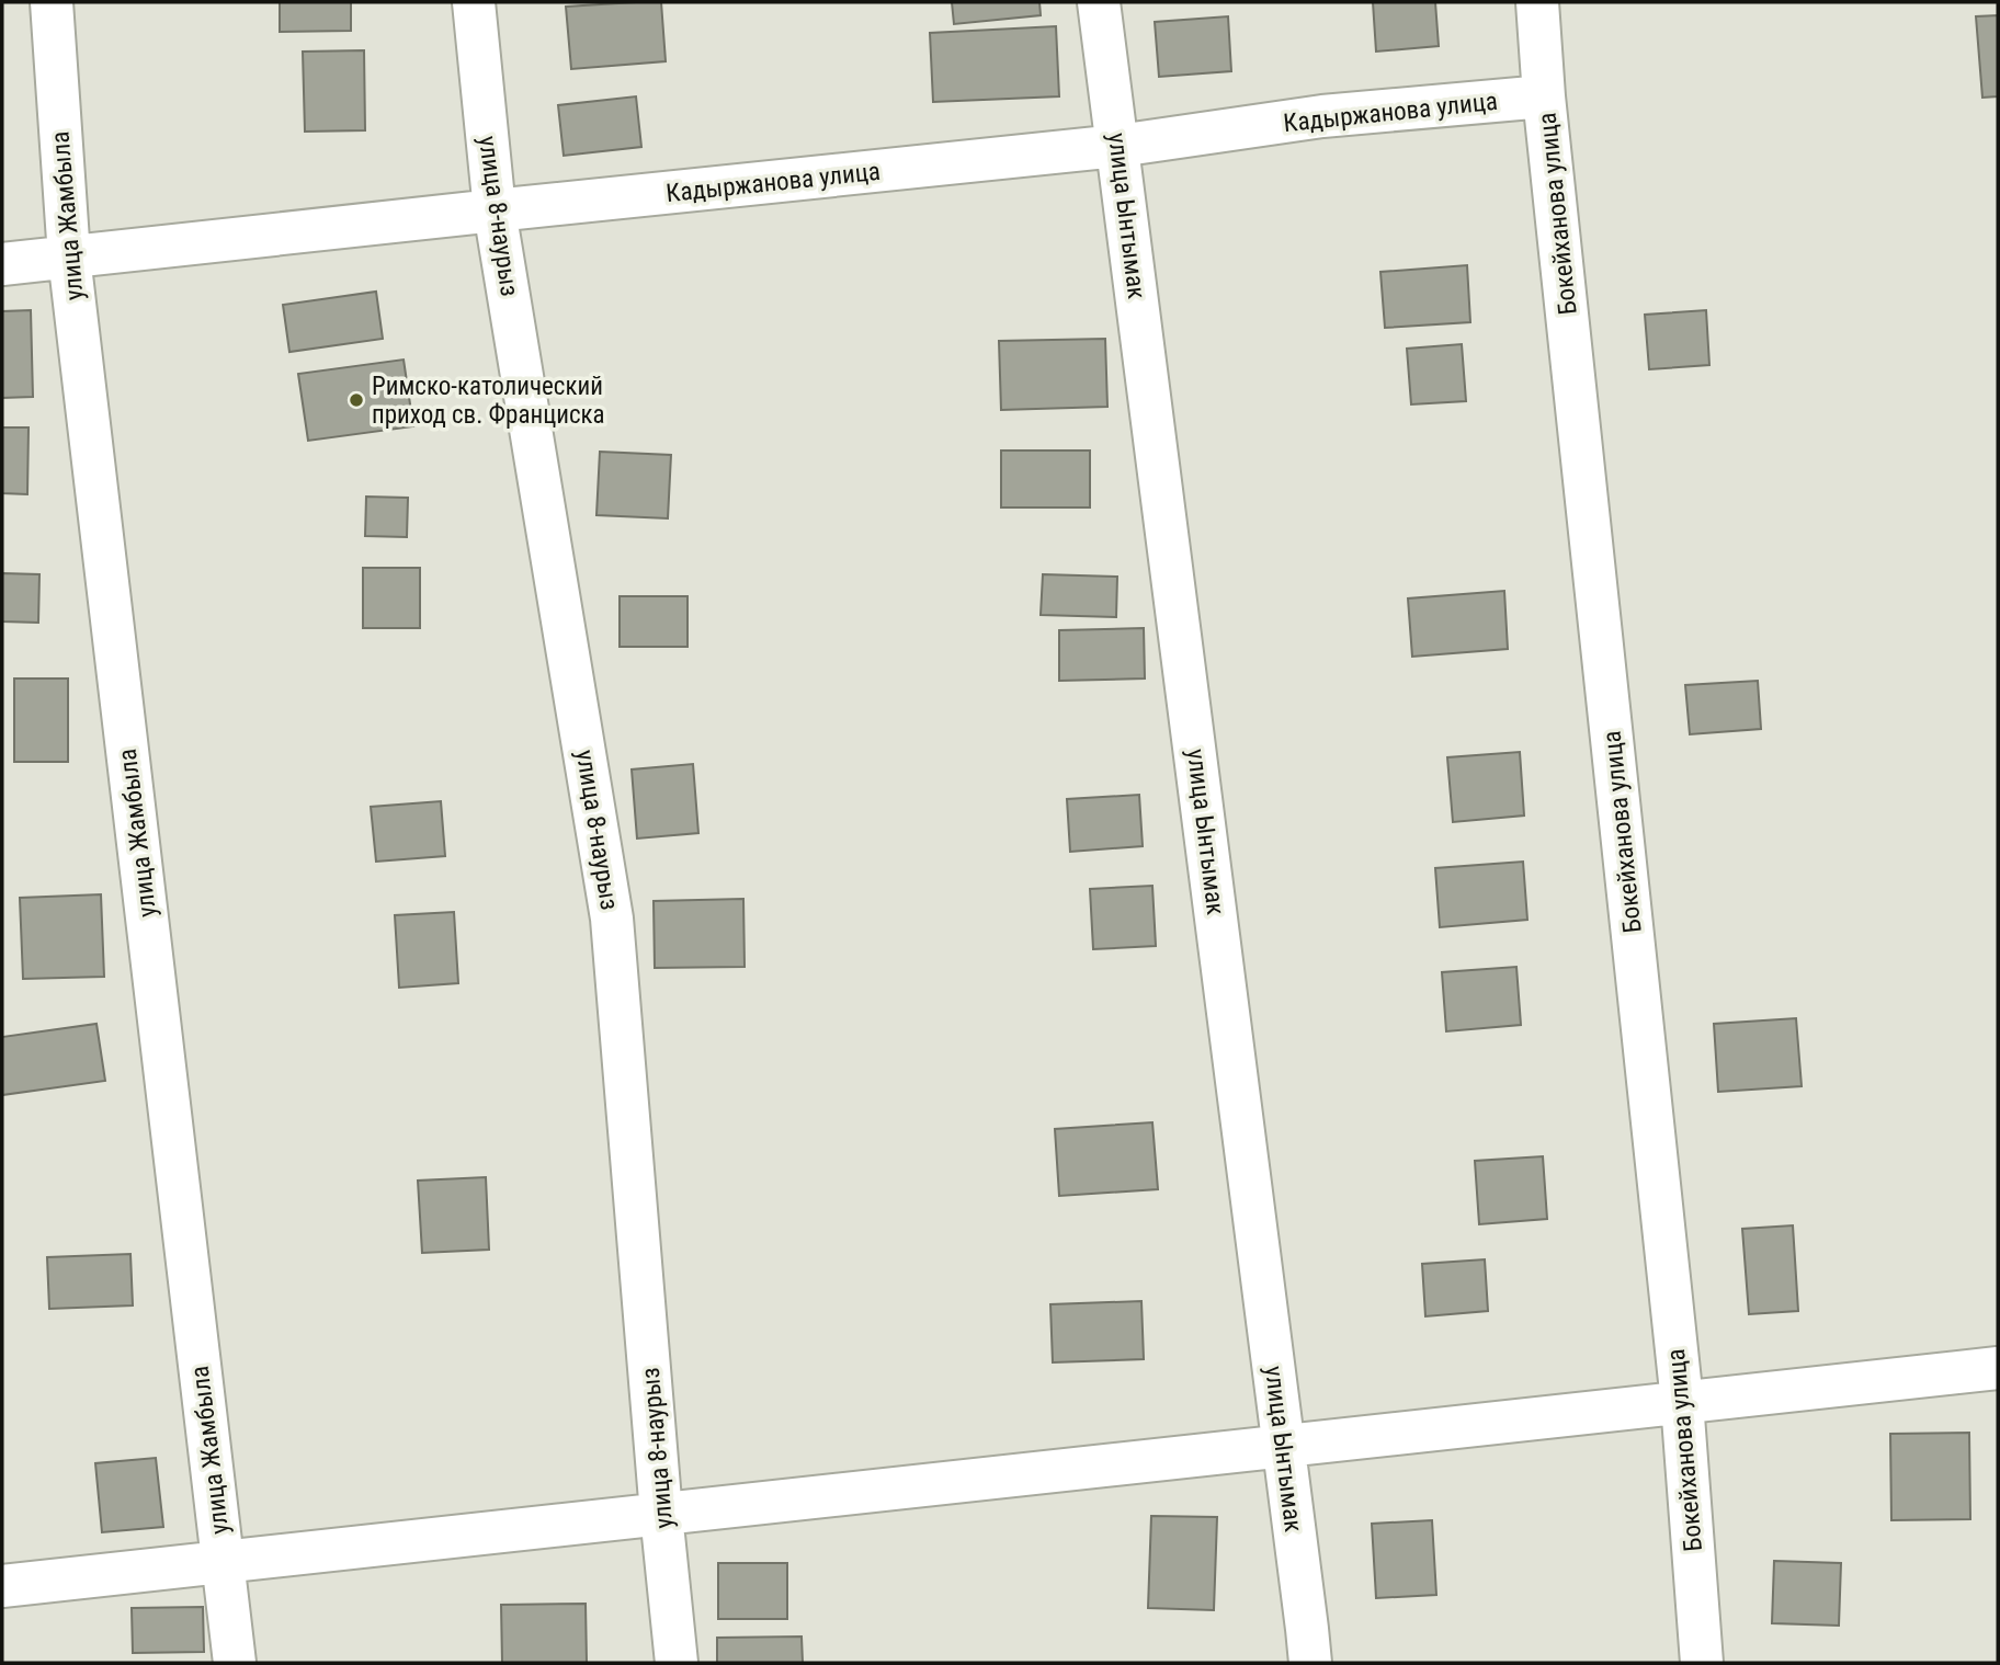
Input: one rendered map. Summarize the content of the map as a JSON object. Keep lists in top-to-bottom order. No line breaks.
{"streets":{"street":["Кадыржанова улица","Бокейханова улица","улица Жамбыла","улица 8-наурыз","улица Ынтымак"]},"crossings":[["Кадыржанова улица","Бокейханова улица"],["Кадыржанова улица","улица Жамбыла"],["Кадыржанова улица","улица 8-наурыз"],["Кадыржанова улица","улица Ынтымак"]],"places":["Римско-католический приход св. Франциска"]}
